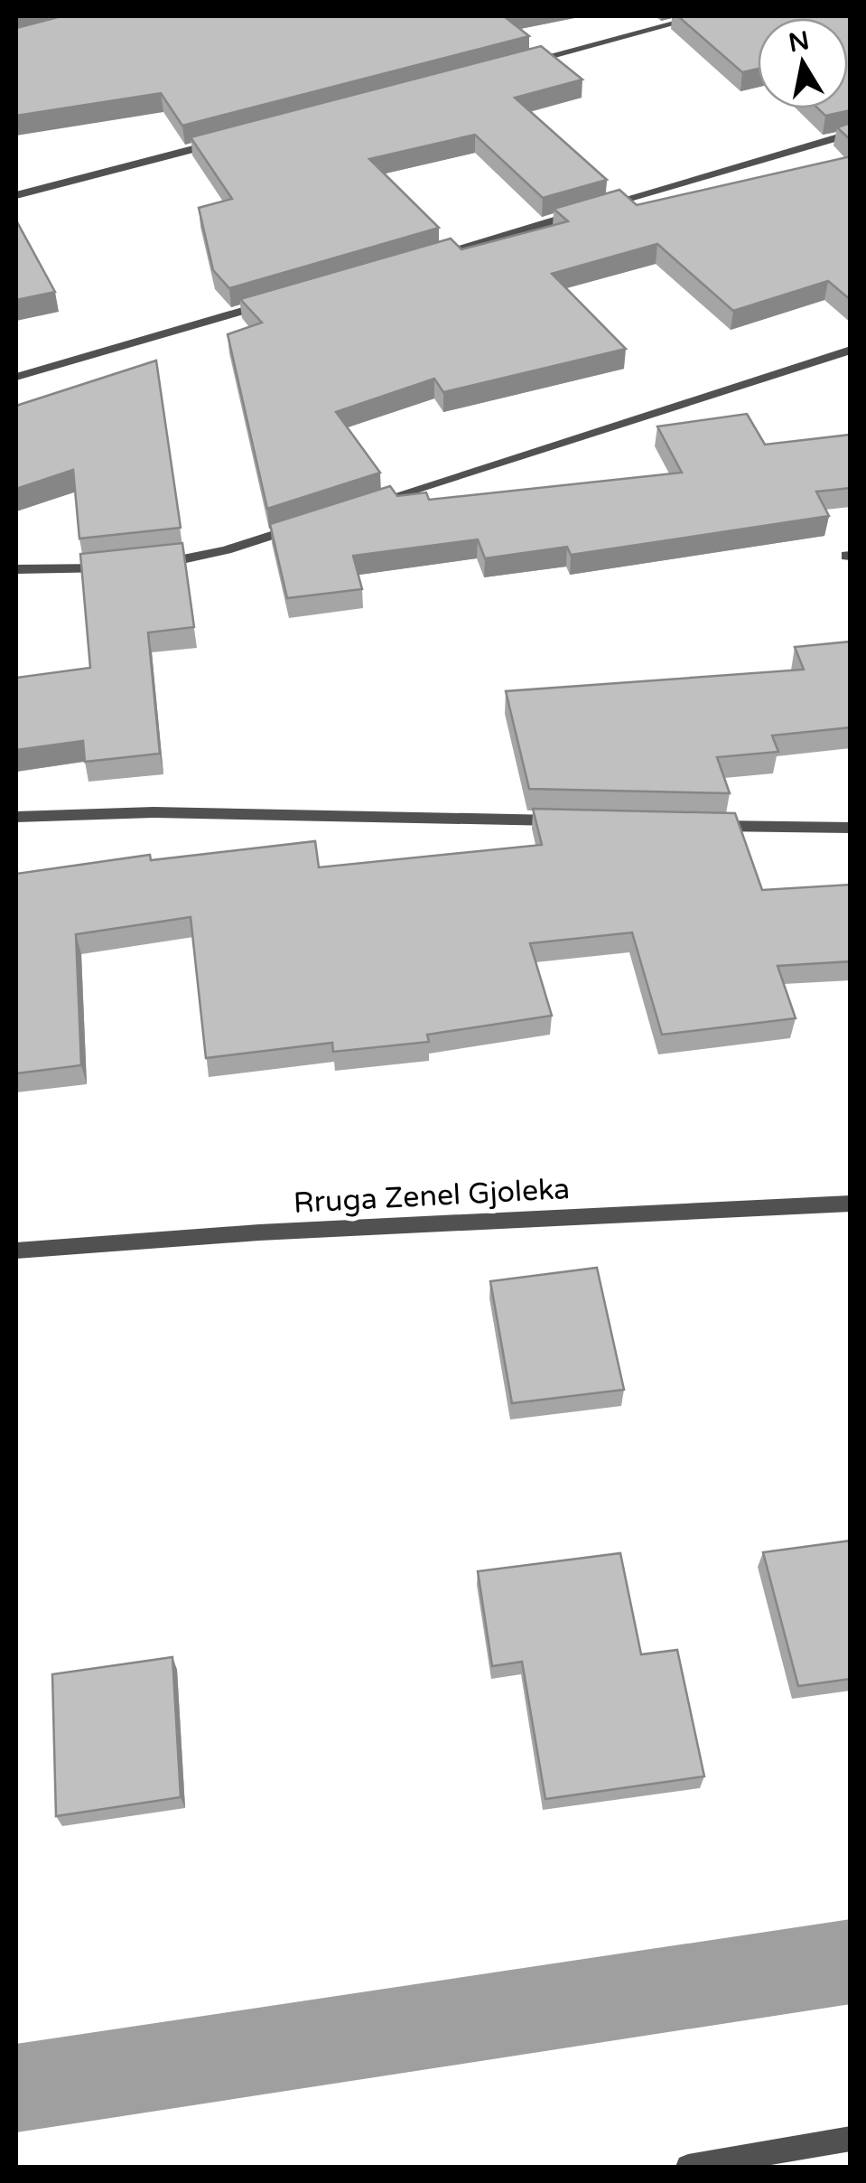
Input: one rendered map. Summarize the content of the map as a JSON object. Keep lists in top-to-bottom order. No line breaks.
{"streets":{"street":["Rruga Zenel Gjoleka"]},"north":"top"}
